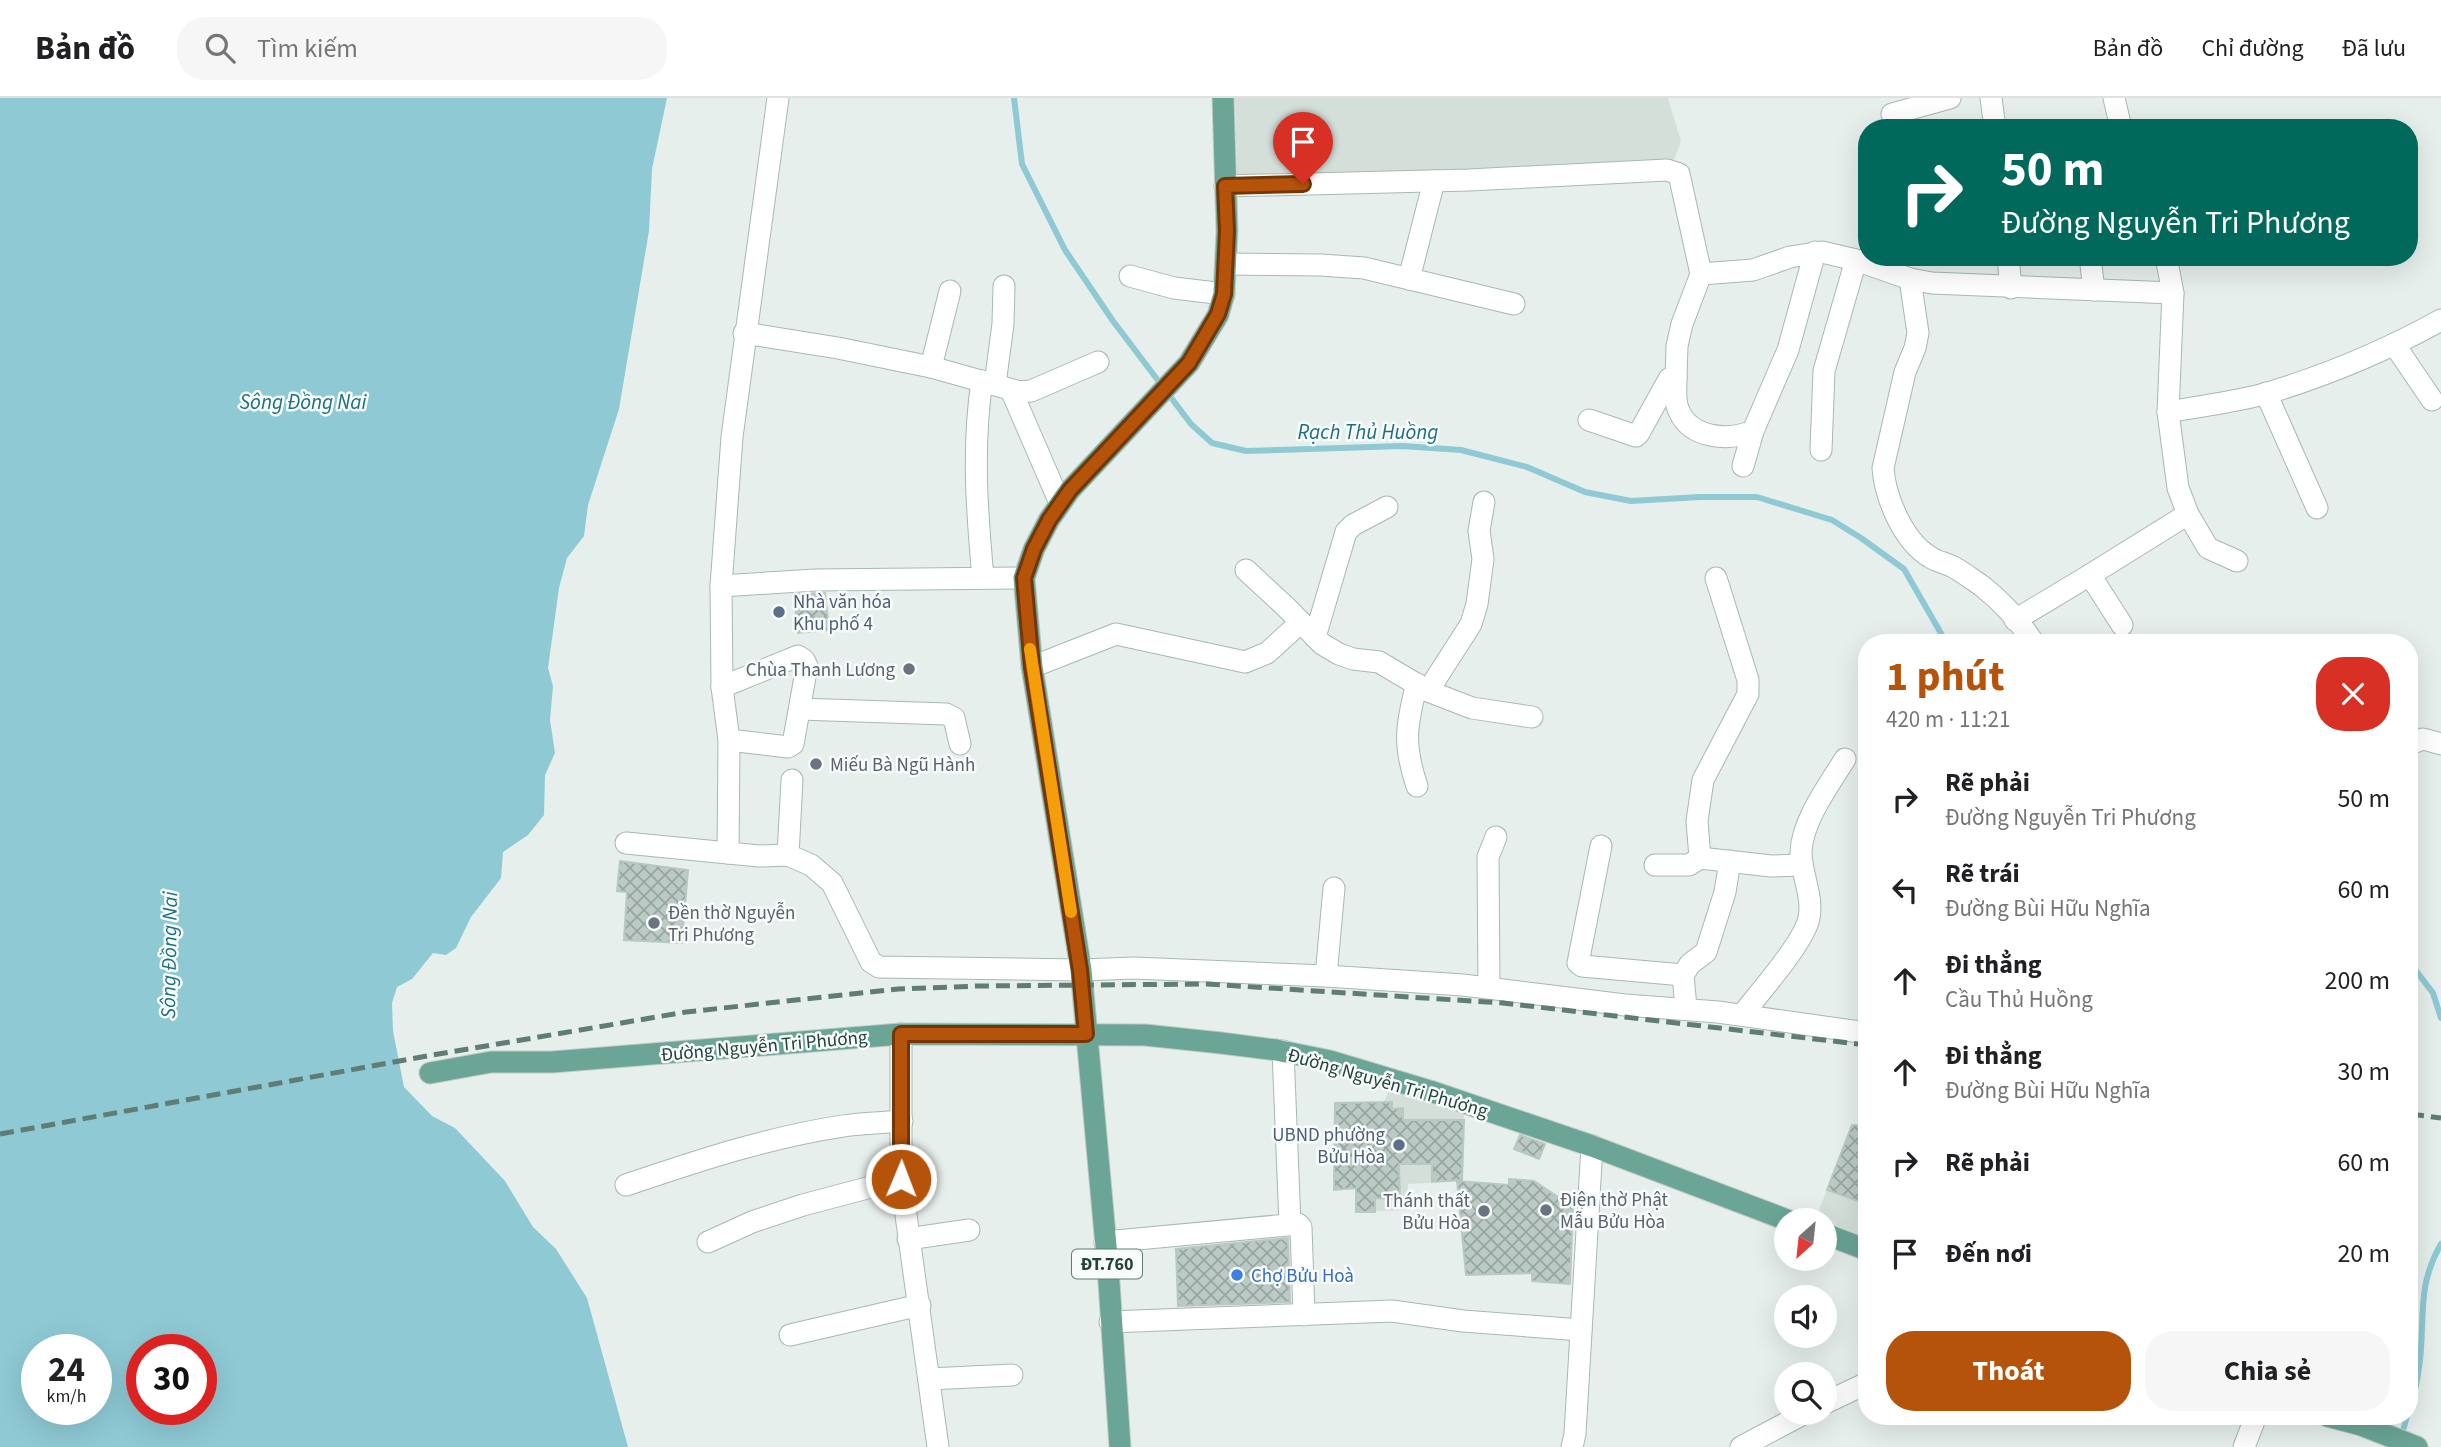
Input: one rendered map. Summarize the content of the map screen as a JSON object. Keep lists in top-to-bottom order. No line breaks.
{"streets":{"main road":["Đường Nguyễn Tri Phương","ĐT.760"]},"crossings":[["Đường Nguyễn Tri Phương","ĐT.760"]],"water":["Sông Đồng Nai","Rạch Thủ Huồng"],"places":["Nhà văn hóa Khu phố 4","Chùa Thanh Lương","Miếu Bà Ngũ Hành","Đền thờ Nguyễn Tri Phương","UBND phường Bửu Hòa","Điện thờ Phật Mẫu Bửu Hòa","Thánh thất Bửu Hòa","Chợ Bửu Hoà"],"north":"bottom left","page":{"header":"Bản đồ","search":"Tìm kiếm","nav":["Bản đồ","Chỉ đường","Đã lưu"],"turn":["50 m","Đường Nguyễn Tri Phương"],"heading":["1 phút","420 m · 11:21"],"list":[{"name":"Rẽ phải","note":"Đường Nguyễn Tri Phương","value":"50 m"},{"name":"Rẽ trái","note":"Đường Bùi Hữu Nghĩa","value":"60 m"},{"name":"Đi thẳng","note":"Cầu Thủ Huồng","value":"200 m"},{"name":"Đi thẳng","note":"Đường Bùi Hữu Nghĩa","value":"30 m"},{"name":"Rẽ phải","value":"60 m"},{"name":"Đến nơi","value":"20 m"}],"buttons":["Thoát","Chia sẻ"],"speed":"24 km/h","limit":"30"}}
